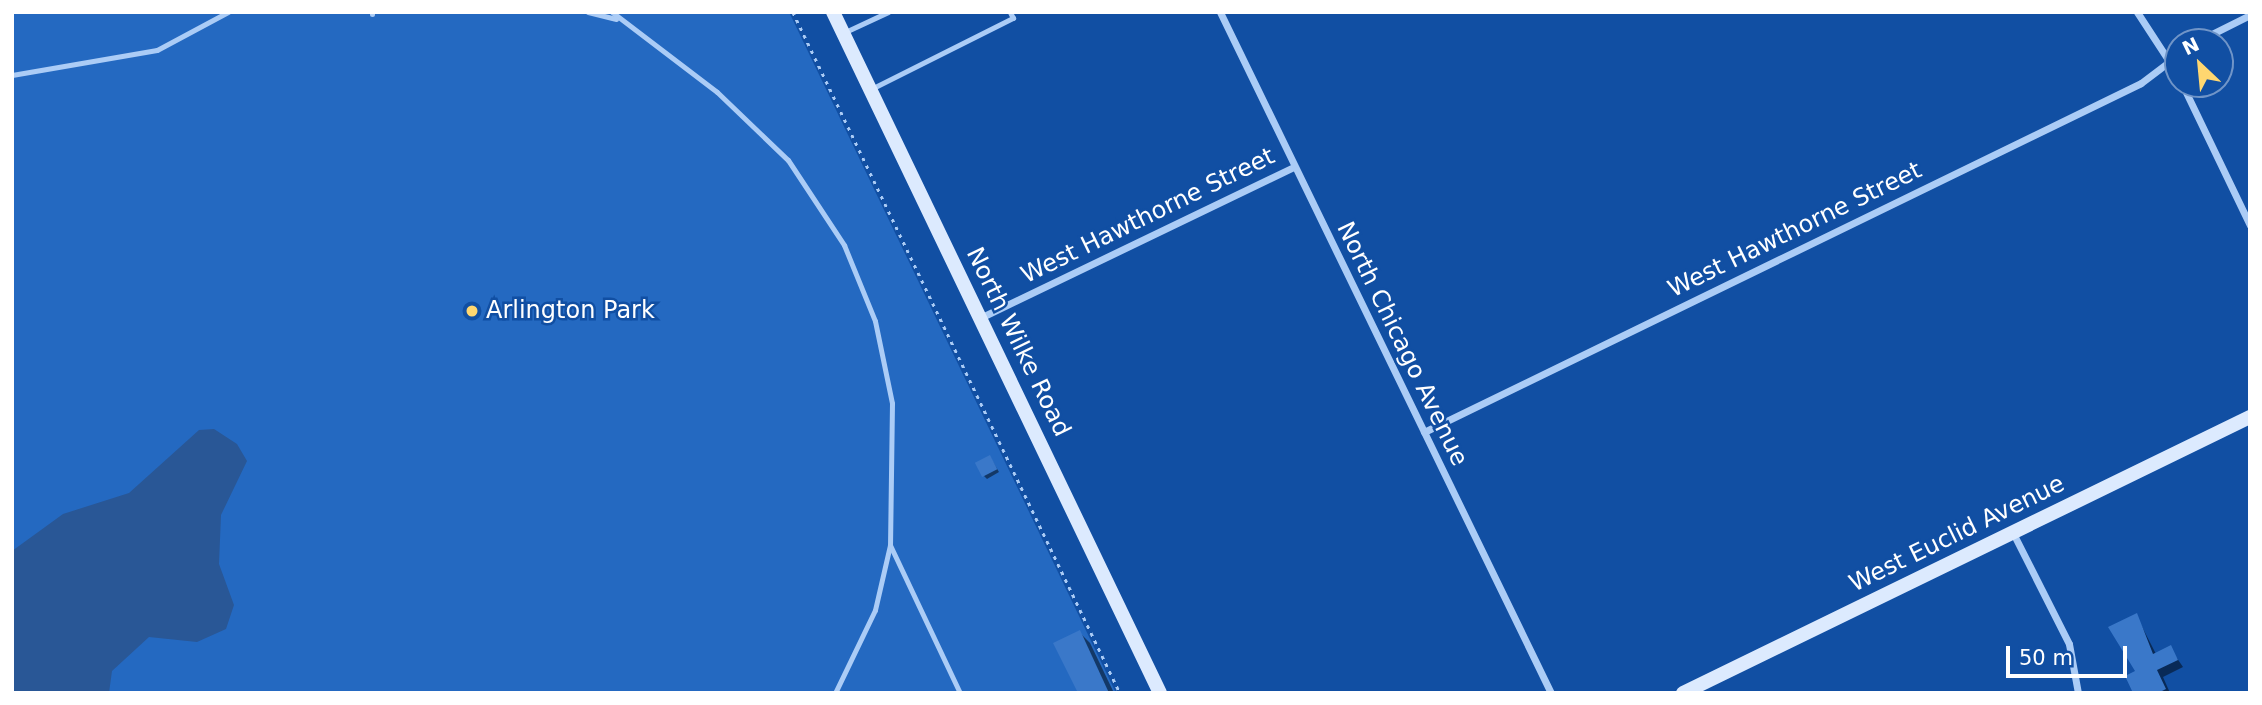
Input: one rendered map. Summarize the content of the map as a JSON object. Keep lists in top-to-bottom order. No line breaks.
{"streets":{"main road":["North Wilke Road","West Euclid Avenue"],"street":["West Hawthorne Street","North Chicago Avenue"]},"crossings":[["West Hawthorne Street","North Wilke Road"],["West Hawthorne Street","North Chicago Avenue"]],"places":["Arlington Park"],"scale_bar":"50 m","north":"top left"}
